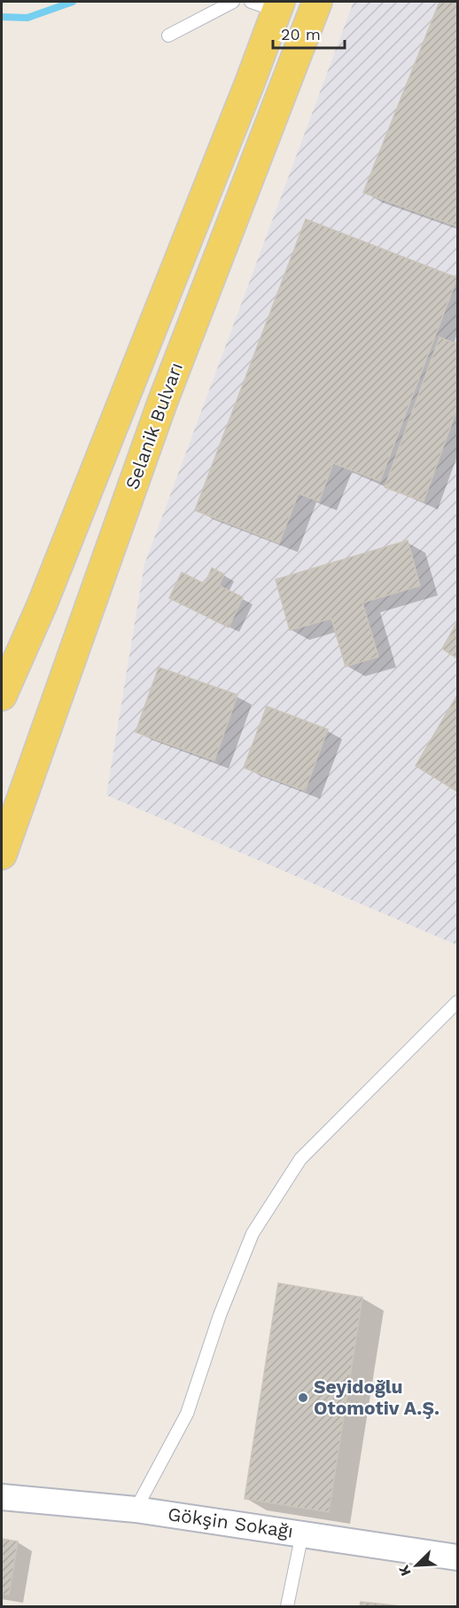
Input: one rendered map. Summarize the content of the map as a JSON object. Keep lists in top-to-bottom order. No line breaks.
{"streets":{"main road":["Selanik Bulvarı"],"street":["Gökşin Sokağı"]},"places":["Seyidoğlu Otomotiv A.Ş."],"scale_bar":"20 m","north":"bottom left"}
